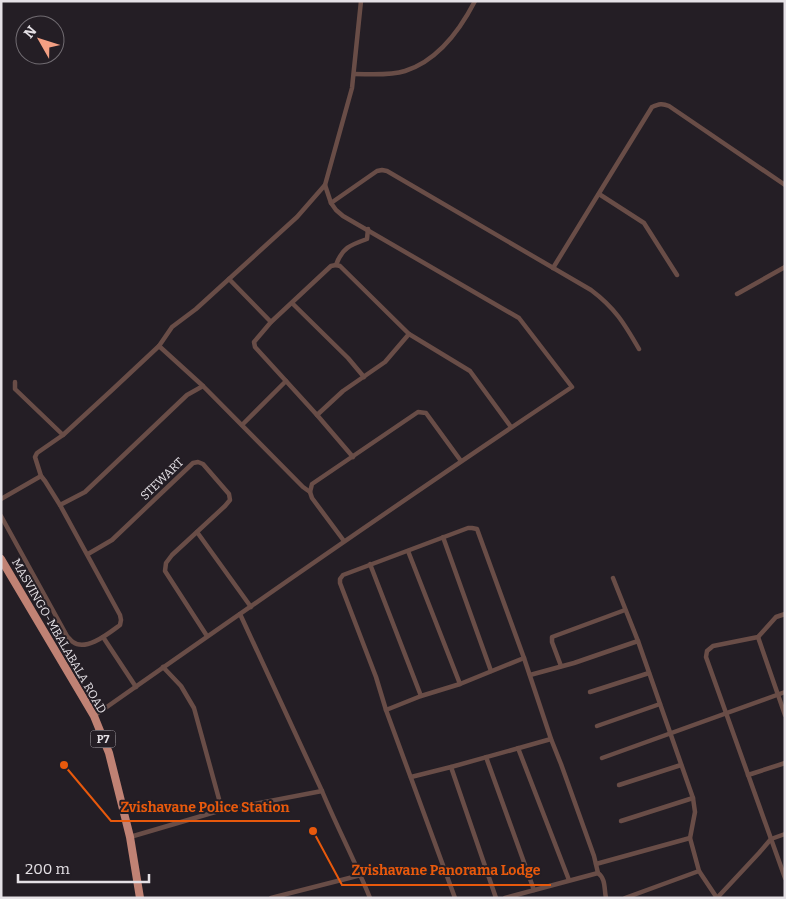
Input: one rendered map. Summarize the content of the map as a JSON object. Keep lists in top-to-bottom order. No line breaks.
{"streets":{"highway":["MASVINGO-MBALABALA ROAD","P7"],"street":["STEWART"]},"places":["Zvishavane Police Station","Zvishavane Panorama Lodge"],"scale_bar":"200 m","north":"top left"}
